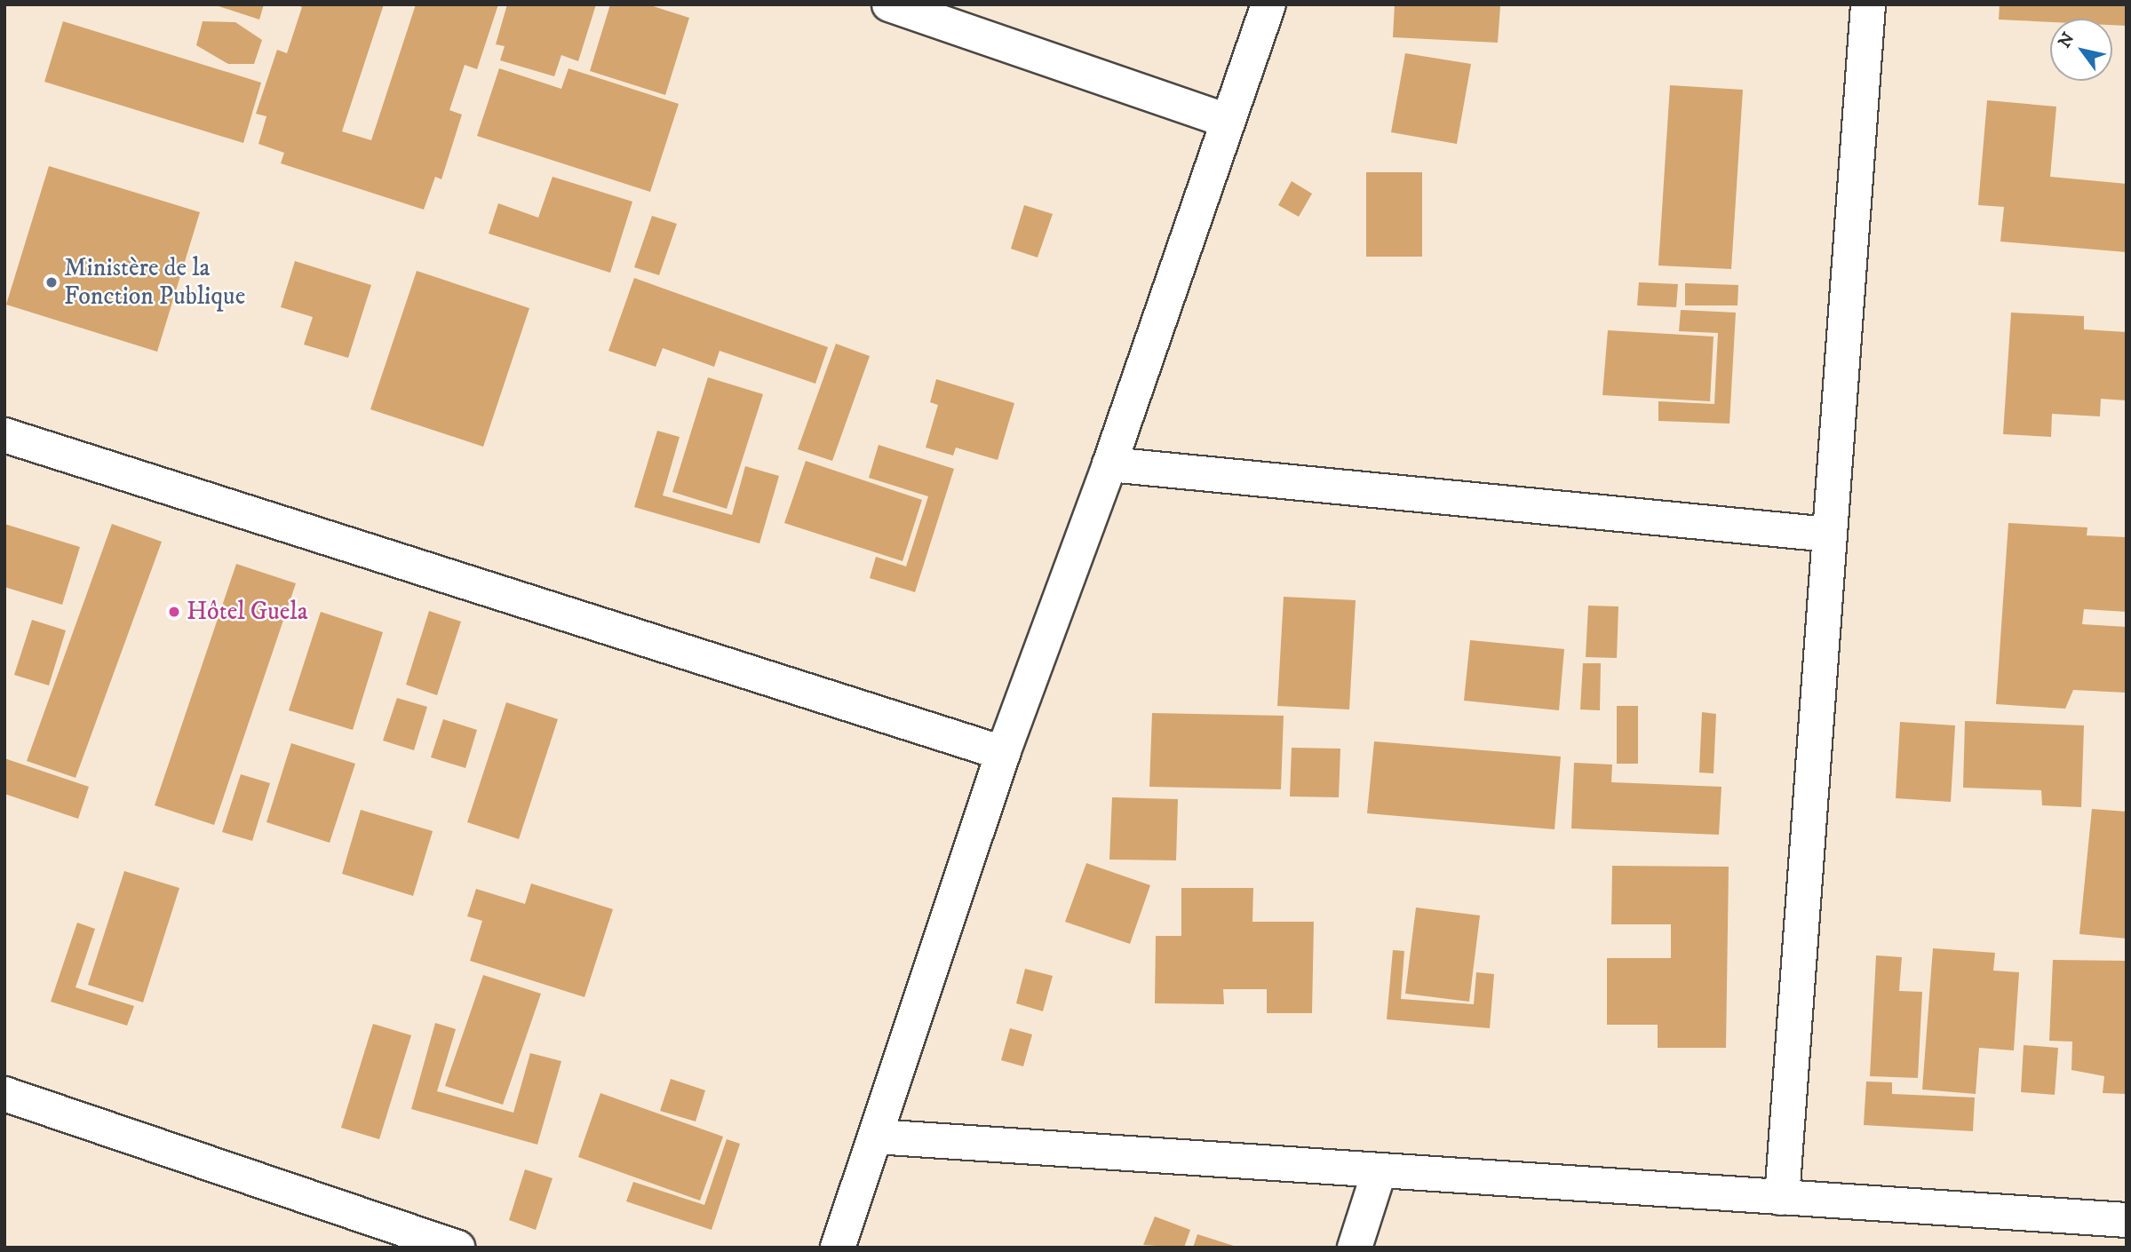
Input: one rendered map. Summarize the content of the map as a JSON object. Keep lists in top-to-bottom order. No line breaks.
{"places":["Ministère de la Fonction Publique","Hôtel Guela"],"north":"top left"}
